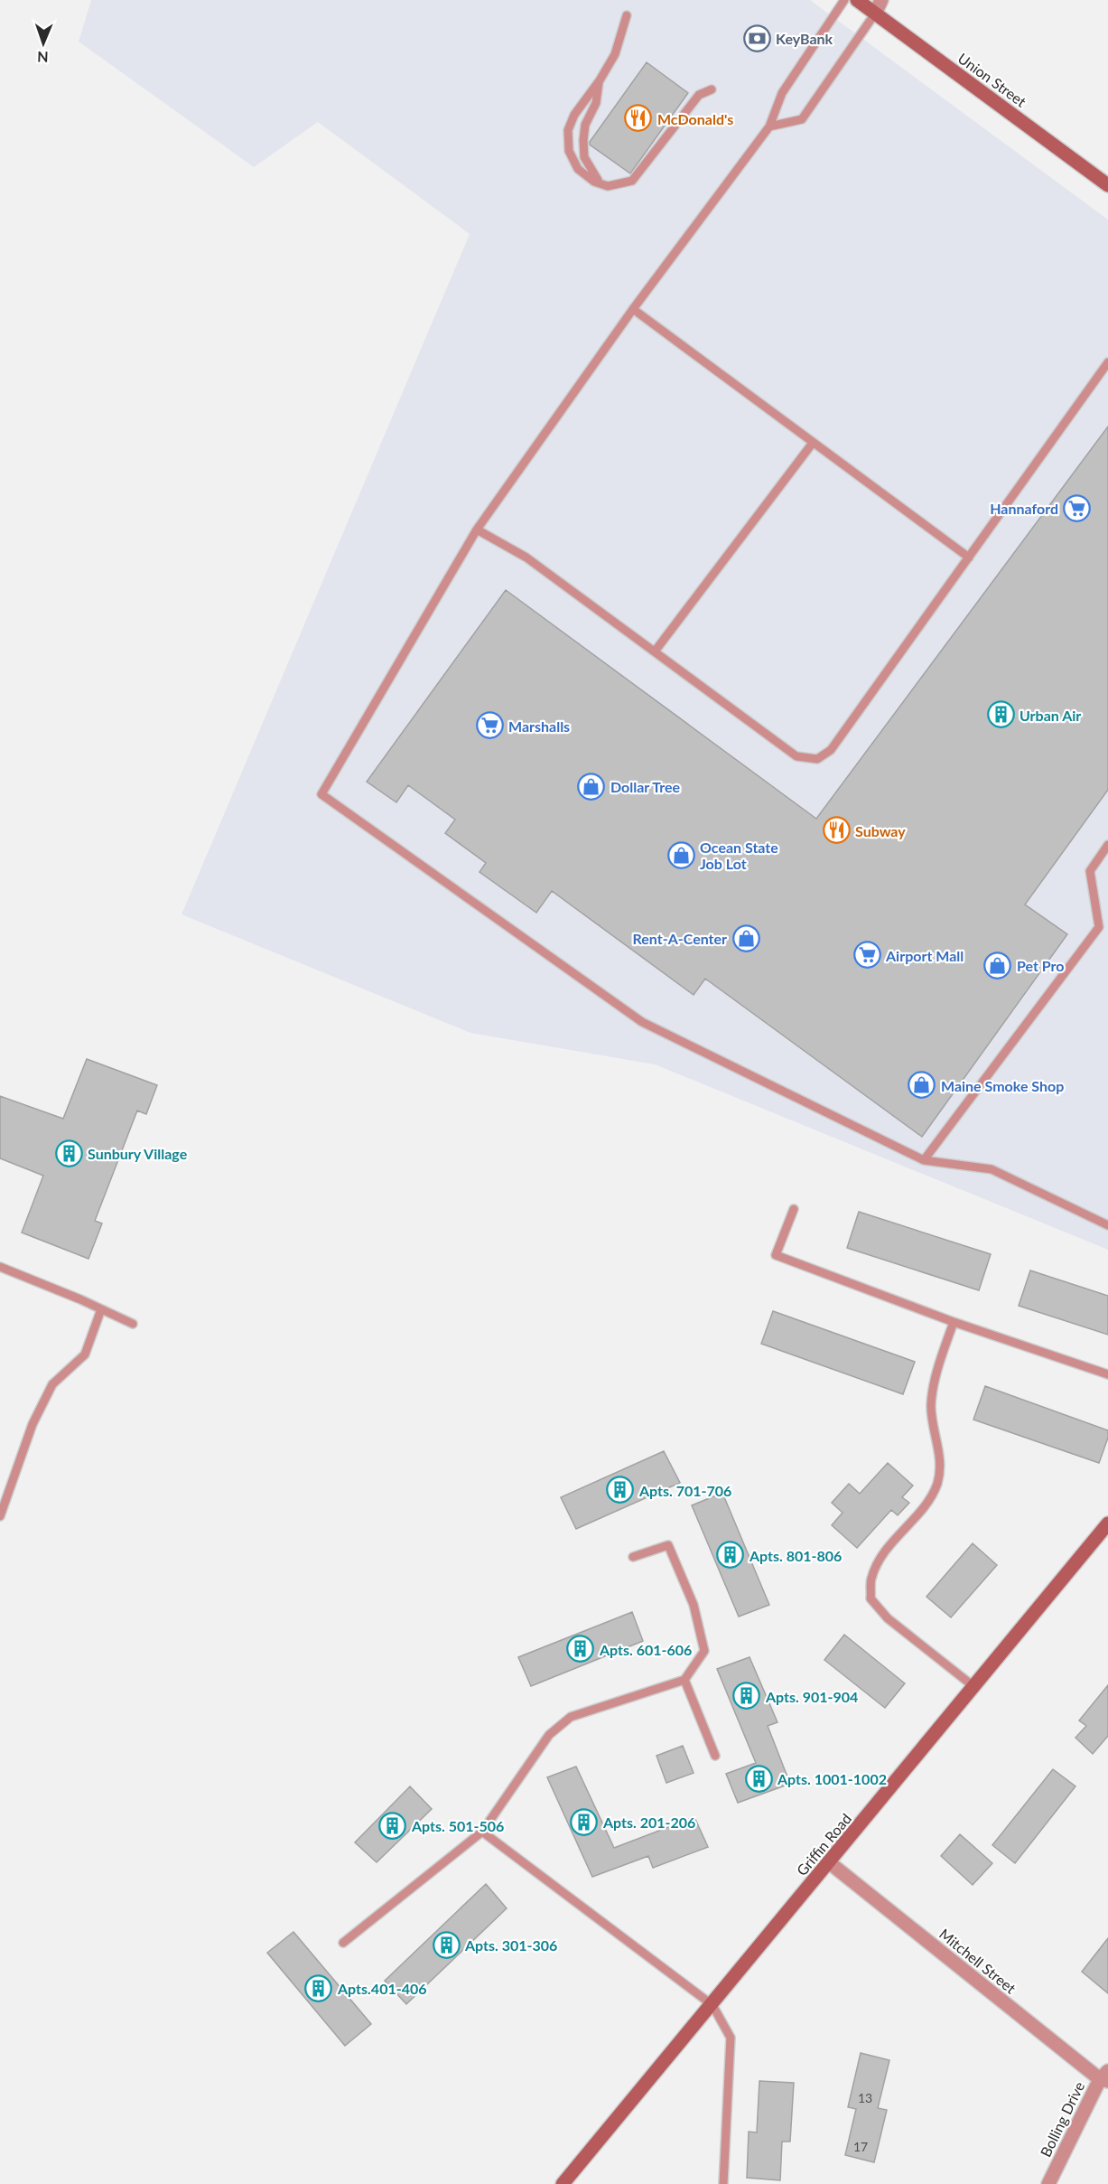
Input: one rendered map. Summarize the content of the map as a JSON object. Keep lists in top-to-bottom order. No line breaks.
{"streets":{"main road":["Union Street","Griffin Road"],"street":["Mitchell Street","Bolling Drive"]},"crossings":[["Griffin Road","Mitchell Street"],["Mitchell Street","Bolling Drive"]],"places":{"bank":["KeyBank"],"restaurant":["McDonald's","Subway"],"supermarket":["Hannaford","Marshalls","Airport Mall"],"building":["Urban Air","Sunbury Village","Apts. 701-706","Apts. 801-806","Apts. 601-606","Apts. 901-904","Apts. 1001-1002","Apts. 201-206","Apts. 501-506","Apts. 301-306","Apts.401-406"],"shop":["Dollar Tree","Ocean State Job Lot","Rent-A-Center","Pet Pro","Maine Smoke Shop"]},"house_numbers":["13","17"],"north":"bottom"}
